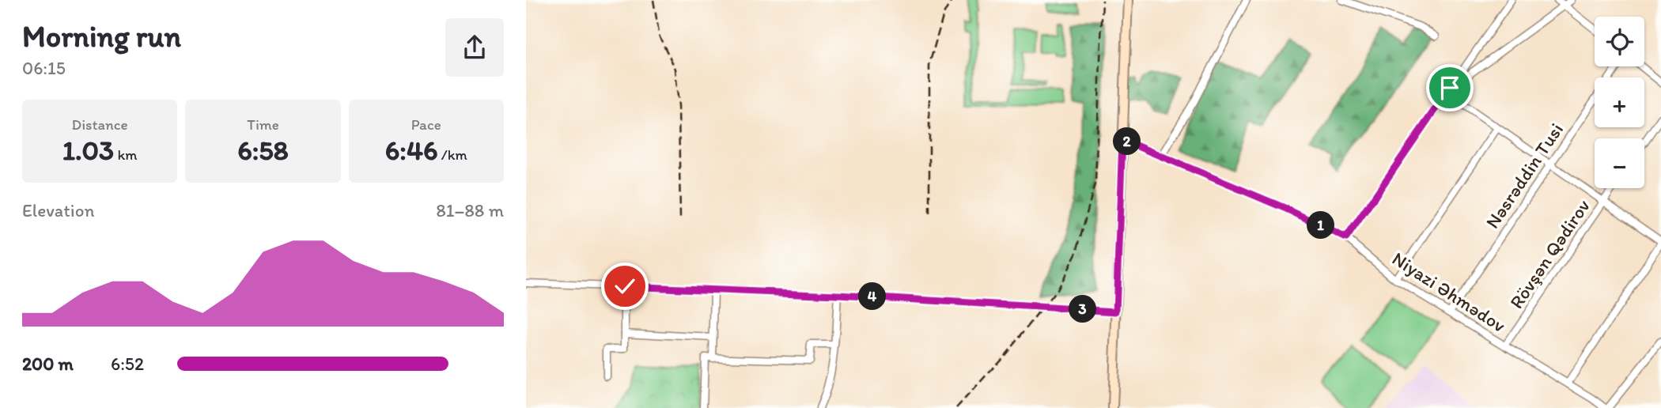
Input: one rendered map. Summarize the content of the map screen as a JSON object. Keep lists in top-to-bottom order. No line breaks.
{"streets":{"street":["Nəsrəddin Tusi","Rövşən Qədirov","Niyazi Əhmədov"]},"crossings":[["Nəsrəddin Tusi","Niyazi Əhmədov"],["Rövşən Qədirov","Niyazi Əhmədov"]],"page":{"heading":["Morning run","06:15"],"map_buttons":["+","−"],"stats":[["Distance","1.03 km"],["Time","6:58"],["Pace","6:46 /km"]],"pins":["2","1","4","3"],"chart":["Elevation","81–88 m"],"list":[{"name":"200 m","note":"6:52"}]}}
